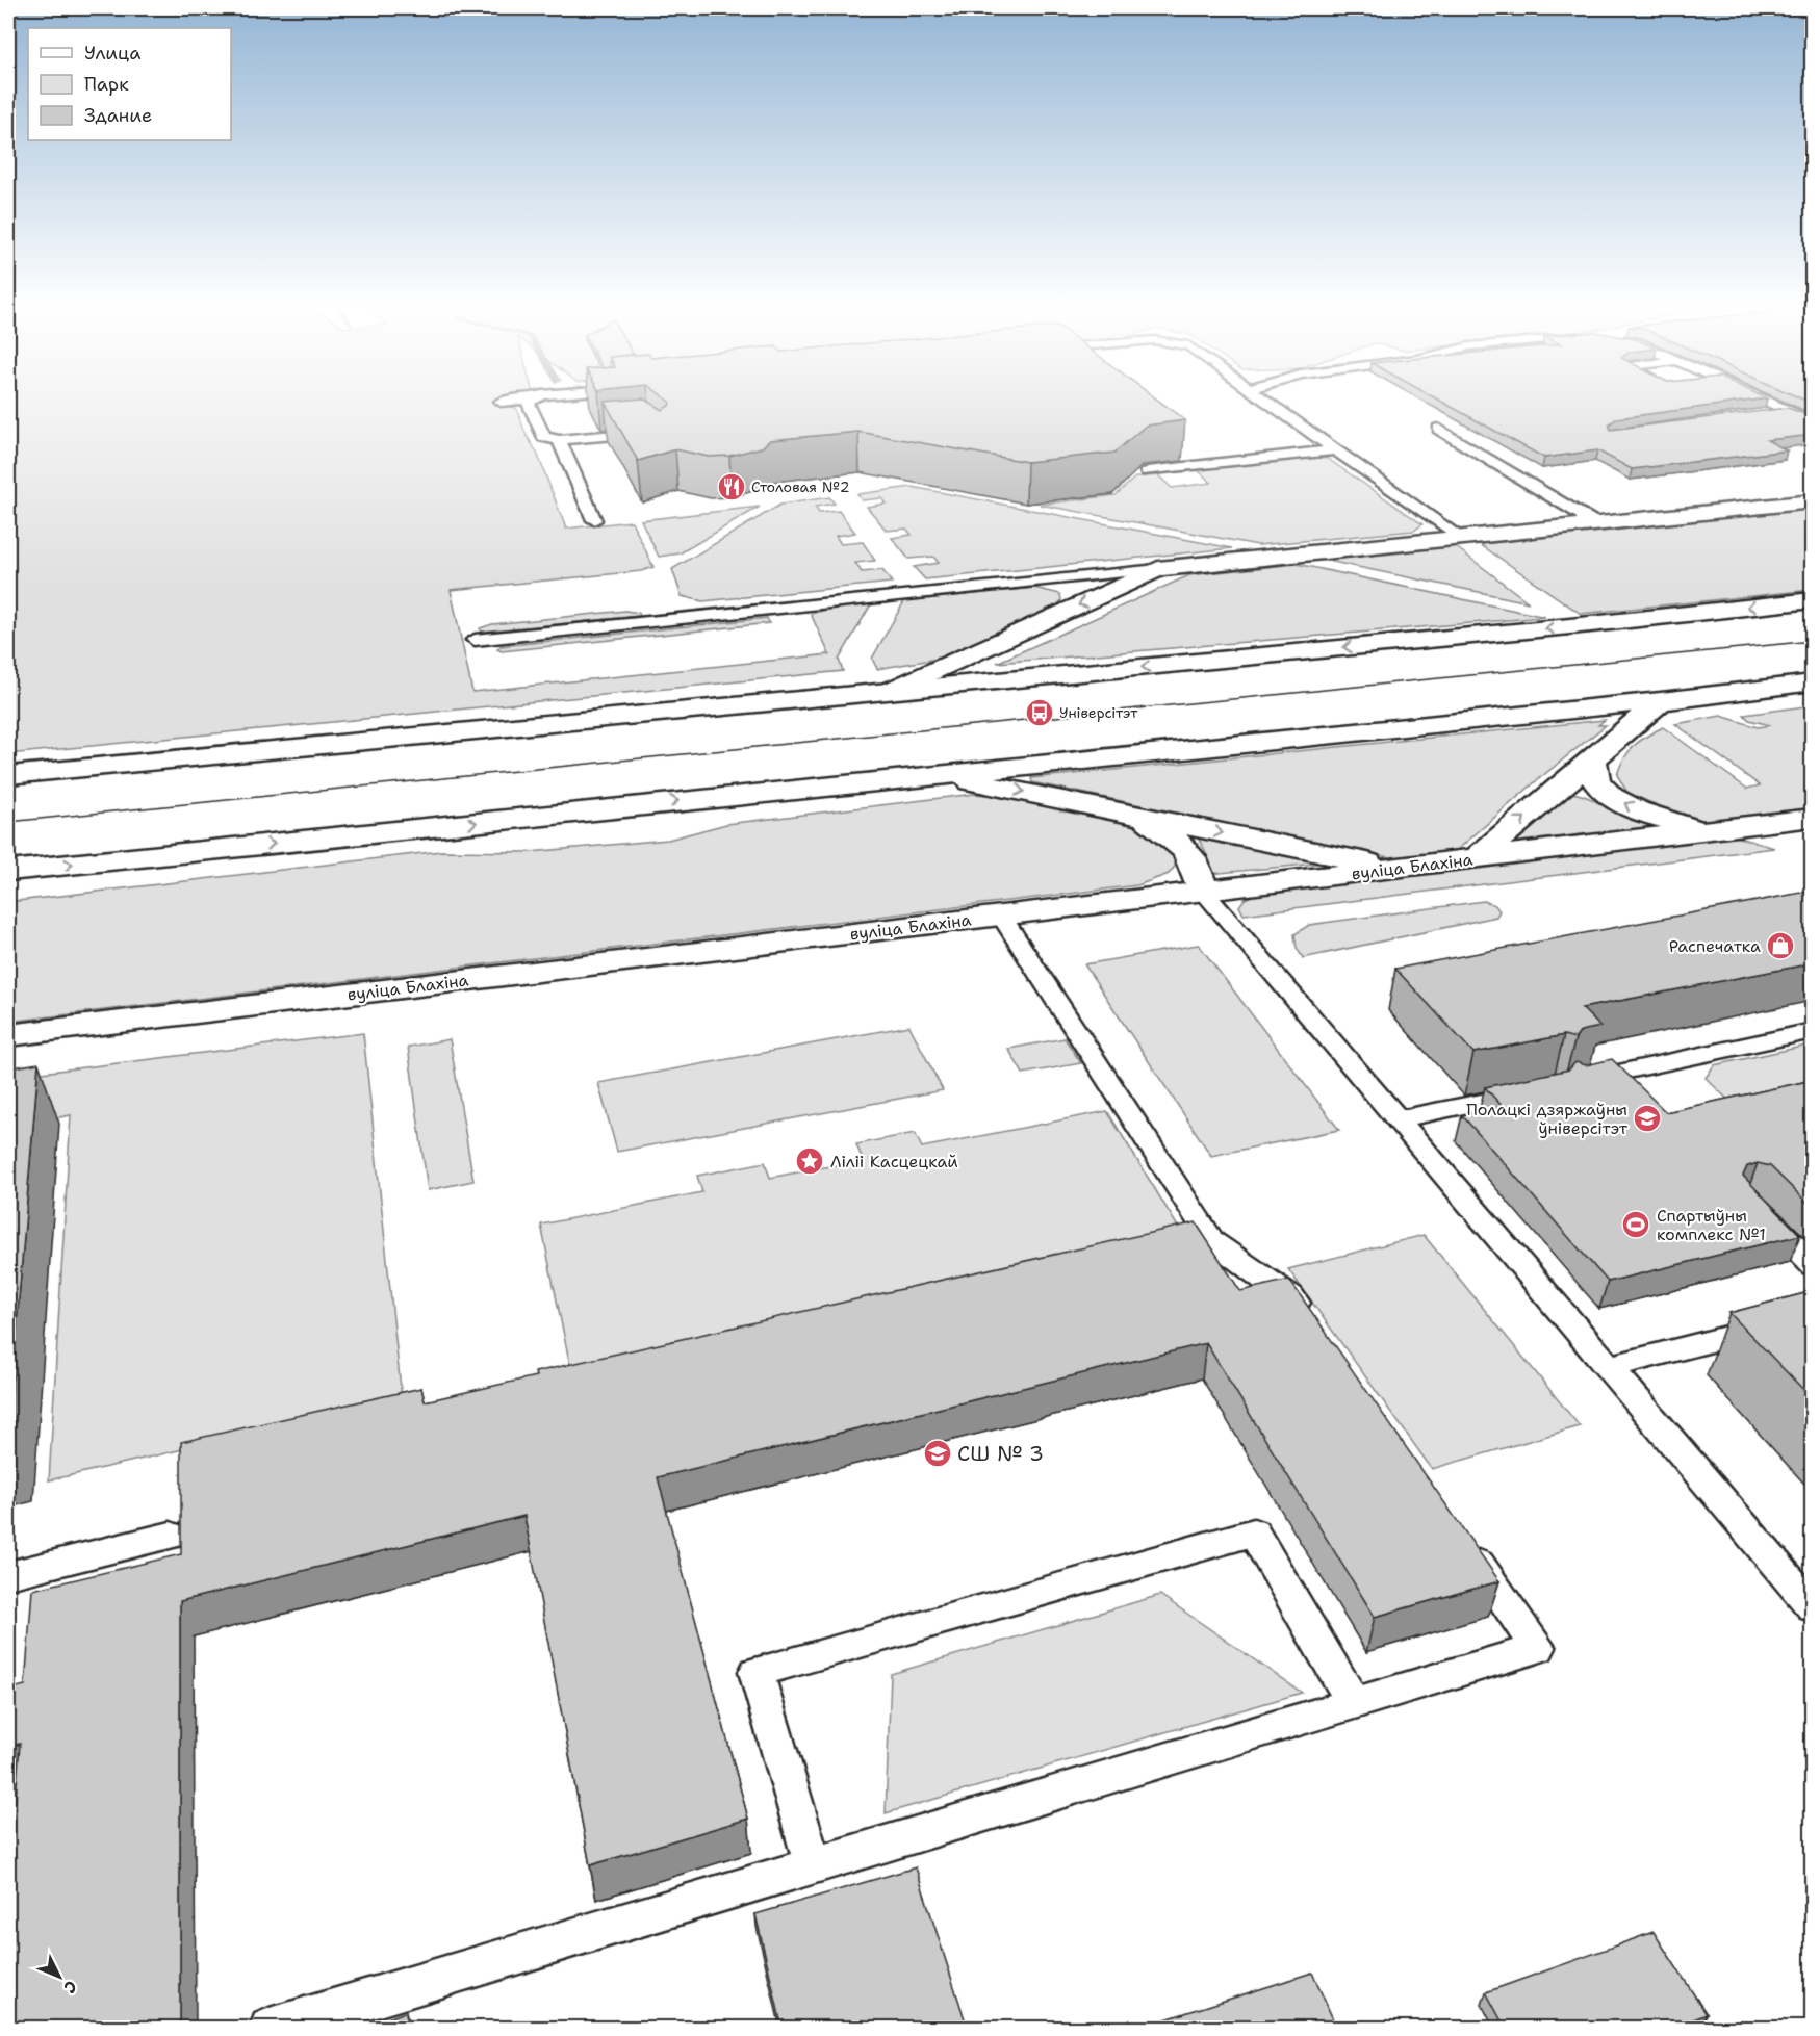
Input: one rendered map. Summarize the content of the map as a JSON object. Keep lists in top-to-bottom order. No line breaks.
{"streets":{"main road":["вуліца Блахіна"]},"places":{"restaurant":["Столовая №2"],"bus stop":["Універсітэт"],"shop":["Распечатка"],"school or university":["Полацкі дзяржаўны ўніверсітэт","СШ № 3"],"place":["Ліліі Касцецкай"],"sports":["Спартыўны комплекс №1"]},"legend":["Улица","Парк","Здание"],"north":"bottom right"}
